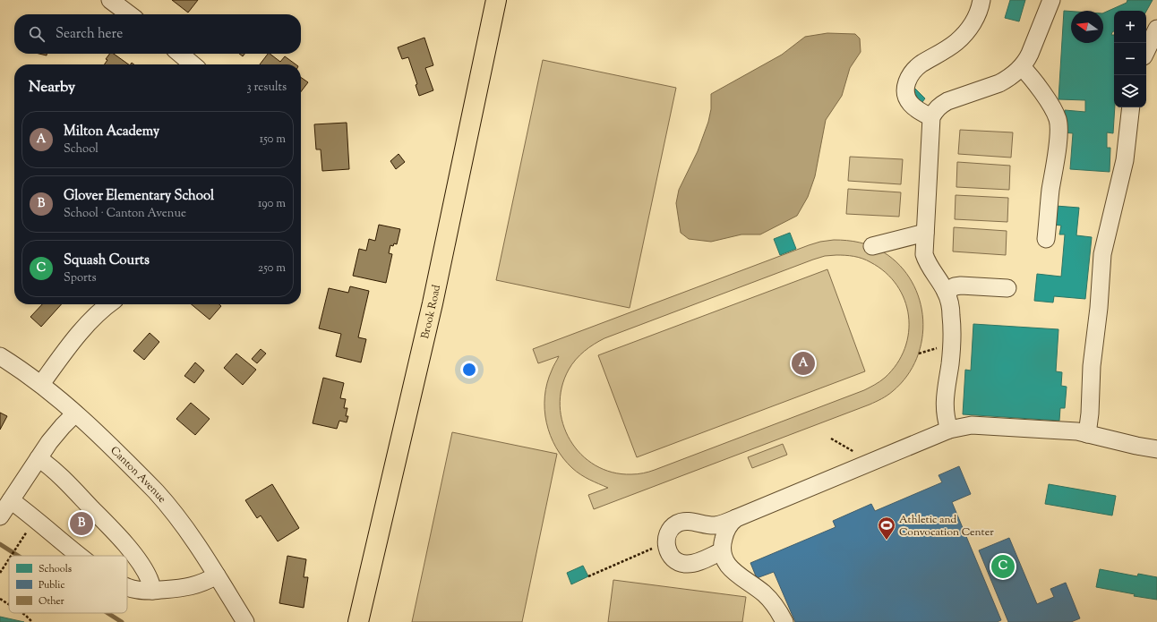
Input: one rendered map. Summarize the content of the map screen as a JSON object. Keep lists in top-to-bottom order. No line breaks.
{"streets":{"main road":["Brook Road"],"street":["Canton Avenue"]},"places":{"sports":["Athletic and Convocation Center"]},"legend":["Schools","Public","Other"],"north":"left","page":{"map_buttons":["+","−"],"search":"Search here","heading":["Nearby","3 results"],"list":[{"mark":"A","name":"Milton Academy","note":"School","value":"150 m"},{"mark":"B","name":"Glover Elementary School","note":"School · Canton Avenue","value":"190 m"},{"mark":"C","name":"Squash Courts","note":"Sports","value":"250 m"}],"pins":["A","B","C"]}}
